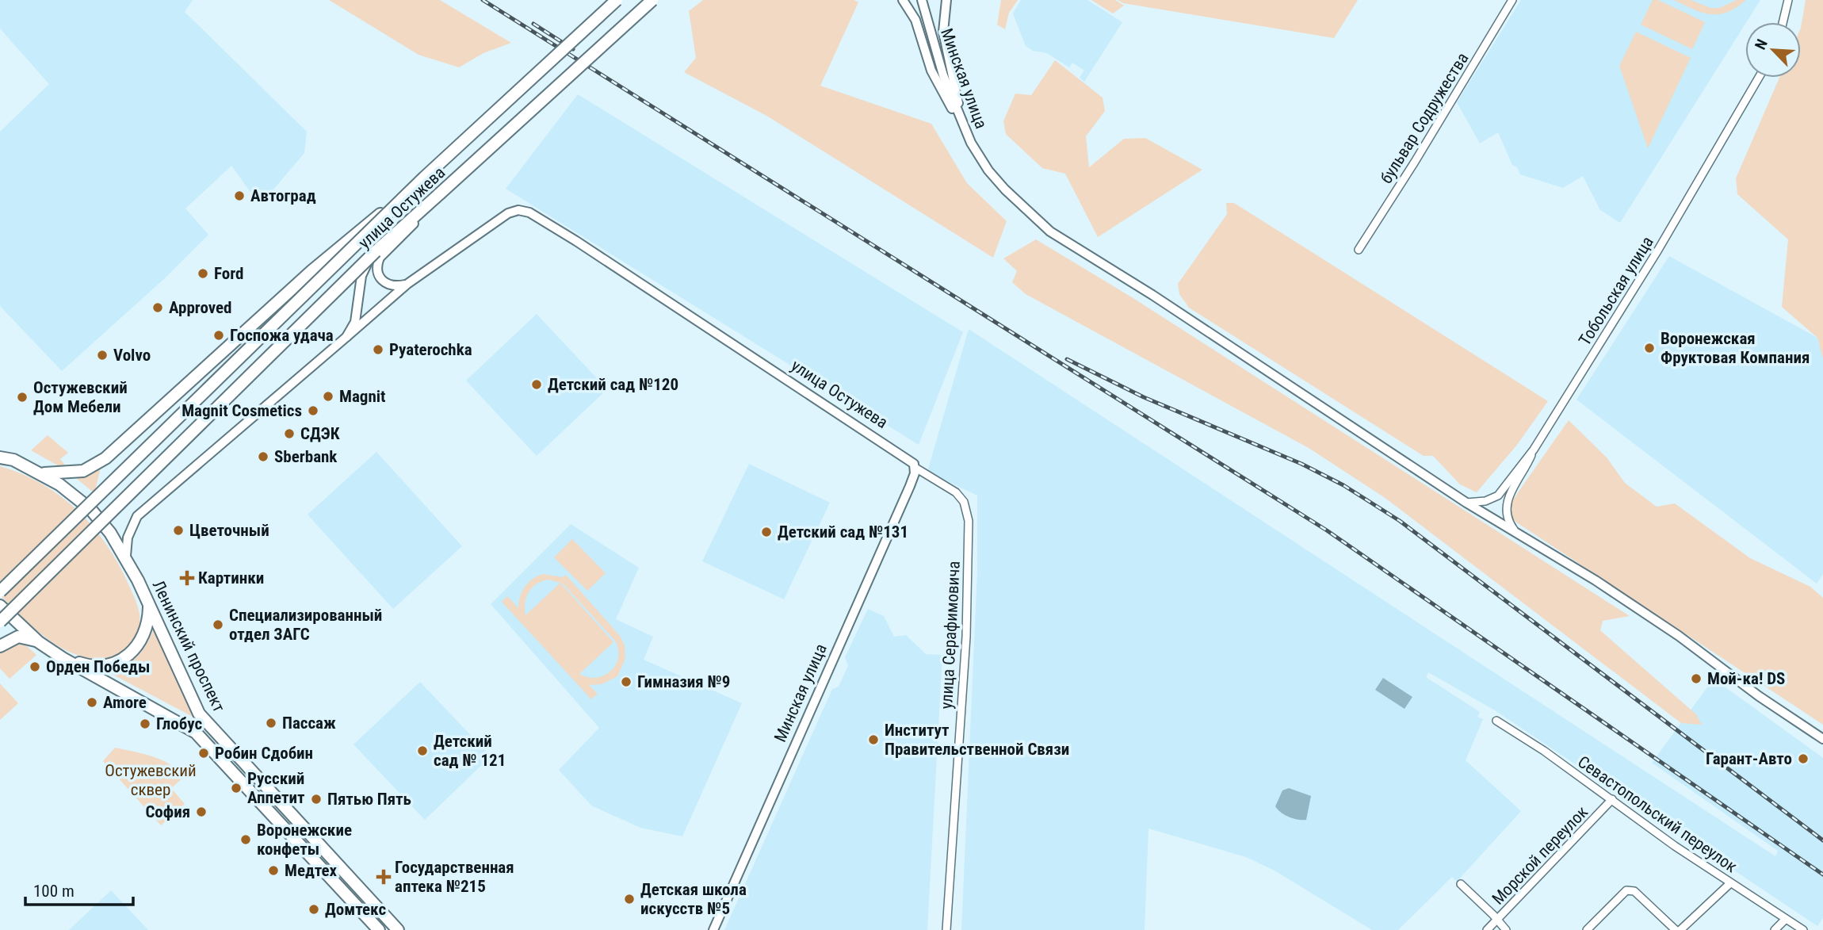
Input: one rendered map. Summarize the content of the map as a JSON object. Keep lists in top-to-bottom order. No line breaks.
{"streets":{"main road":["улица Остужева","Ленинский проспект"],"street":["Минская улица","бульвар Содружества","Тобольская улица","улица Серафимовича","Севастопольский переулок","Морской переулок"]},"crossings":[["Минская улица","улица Остужева"],["Минская улица","Тобольская улица"],["Минская улица","улица Серафимовича"],["улица Остужева","улица Серафимовича"],["улица Остужева","Ленинский проспект"],["Севастопольский переулок","Морской переулок"]],"parks":["Остужевский сквер"],"places":{"other":["Автоград","Ford","Approved","Госпожа удача","Воронежская Фруктовая Компания","Pyaterochka","Volvo","Детский сад №120","Magnit","Остужевский Дом Мебели","Magnit Cosmetics","СДЭК","Sberbank","Цветочный","Детский сад №131","Специализированный отдел ЗАГС","Орден Победы","Мой-ка! DS","Гимназия №9","Amore","Пассаж","Глобус","Институт Правительственной Связи","Детский сад № 121","Робин Сдобин","Гарант-Авто","Русский Аппетит","Пятью Пять","София","Воронежские конфеты","Медтех","Детская школа искусств №5","Домтекс"],"health":["Картинки","Государственная аптека №215"]},"scale_bar":"100 m","north":"top left"}
